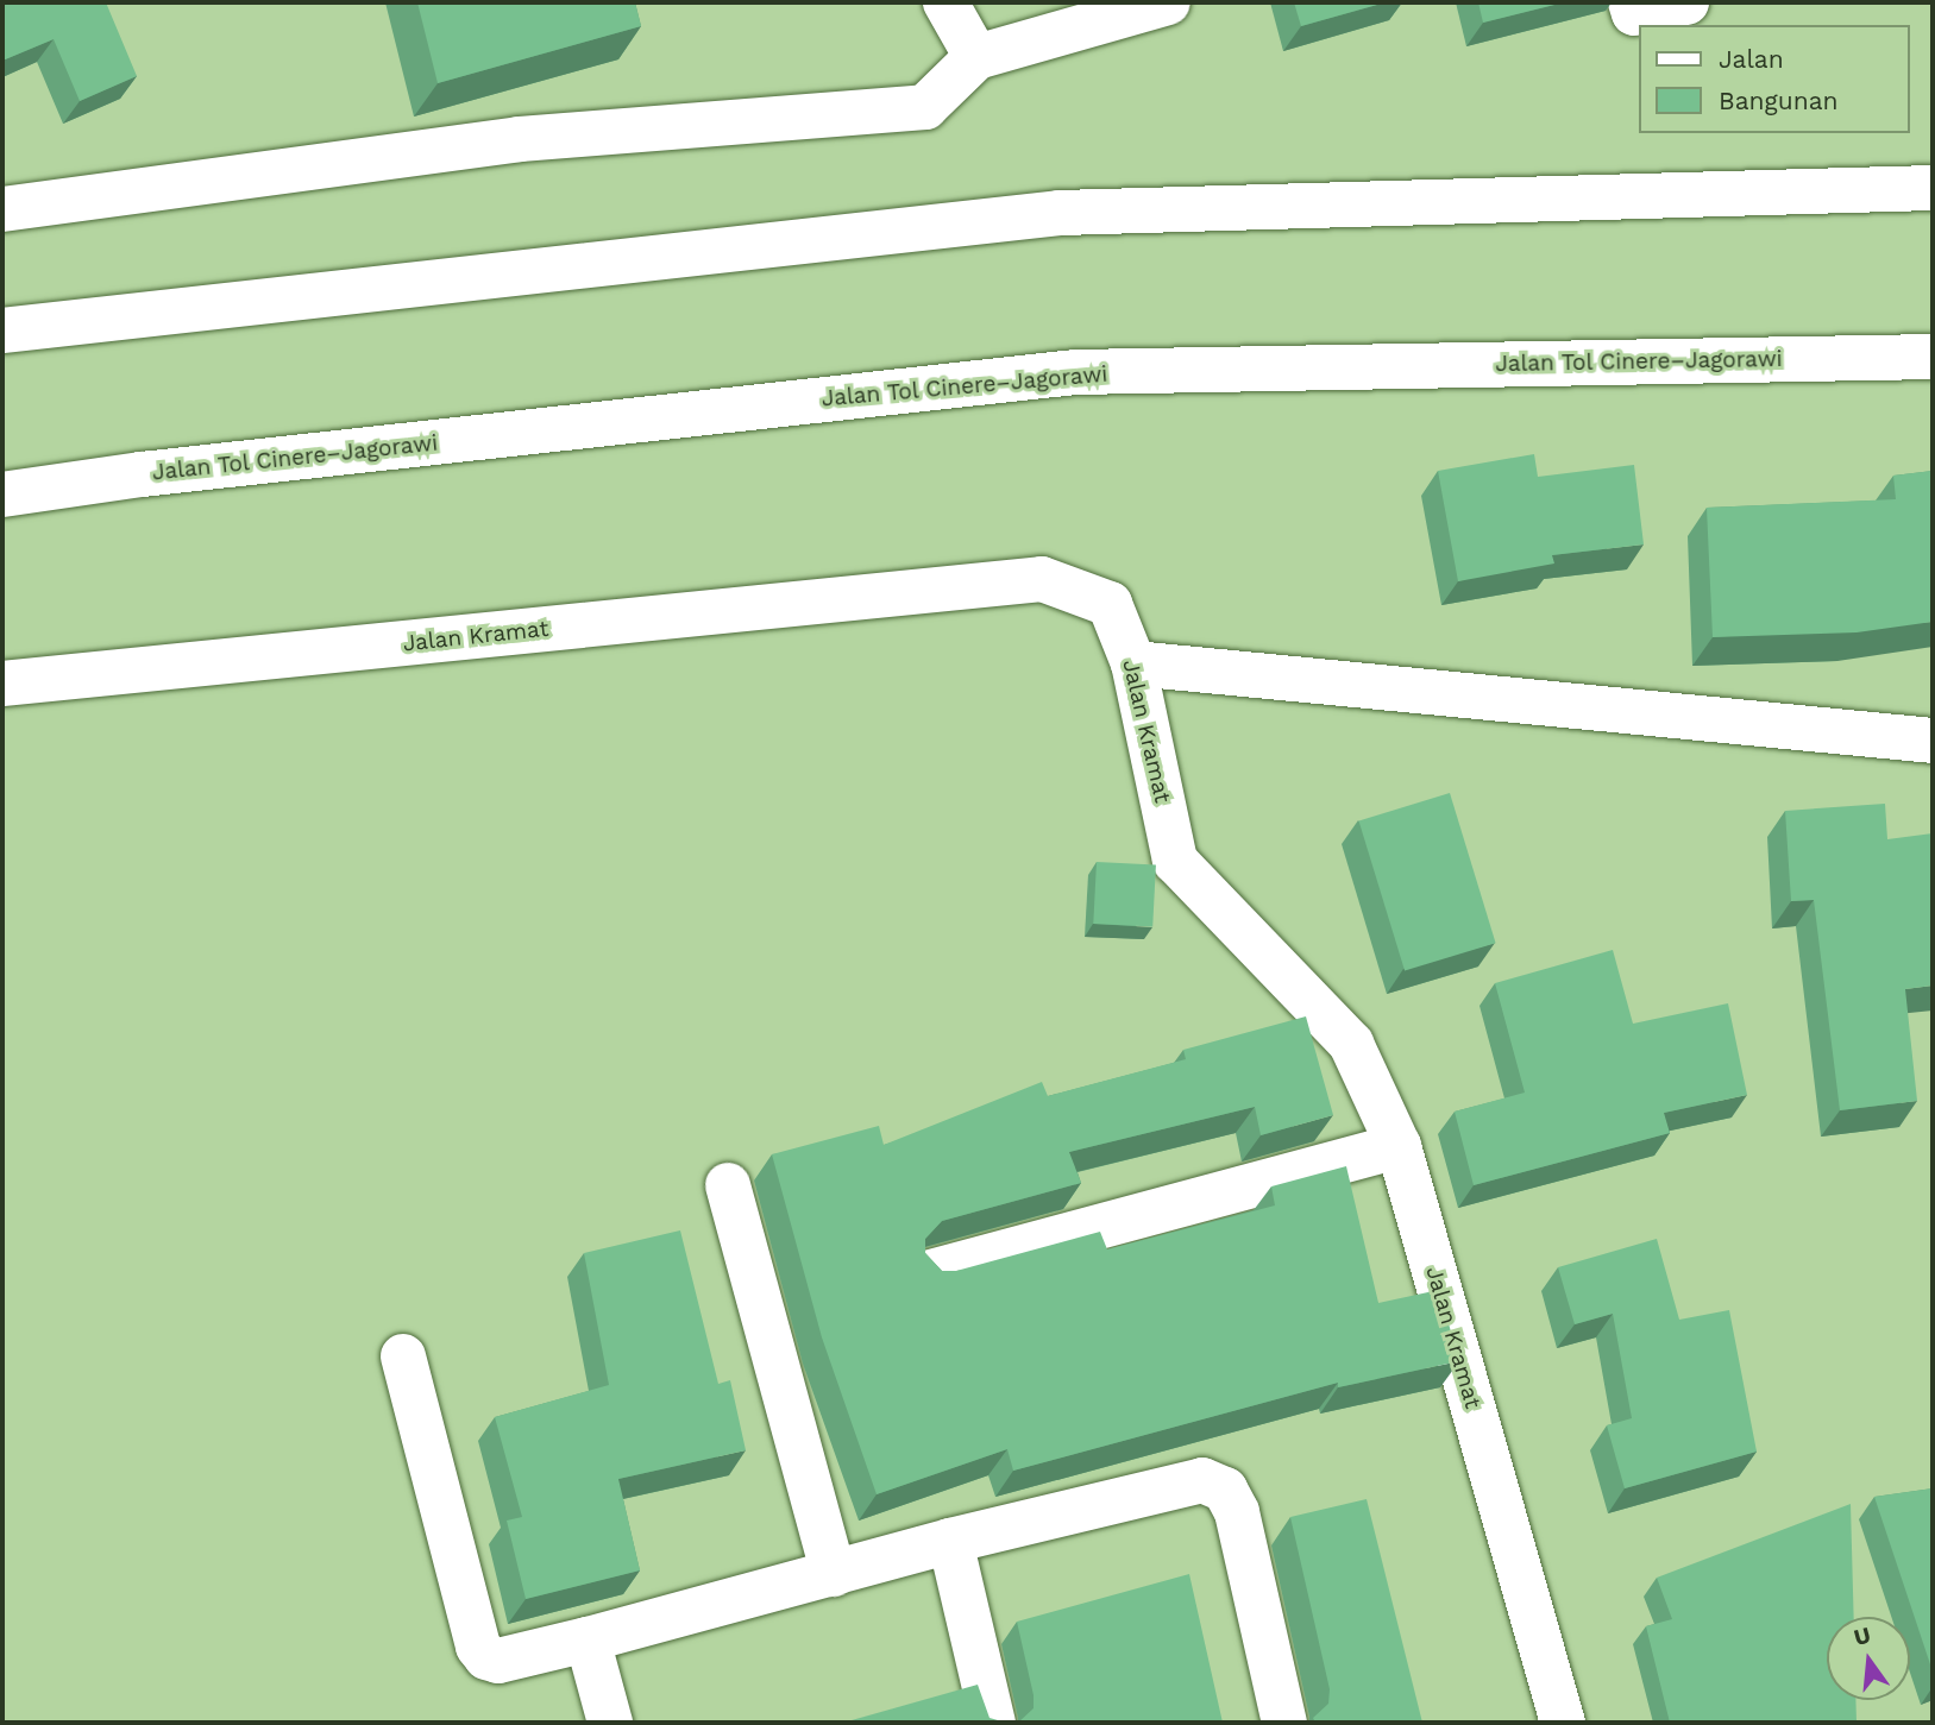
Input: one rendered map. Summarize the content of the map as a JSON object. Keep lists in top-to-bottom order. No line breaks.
{"streets":{"main road":["Jalan Tol Cinere–Jagorawi","Jalan Kramat"]},"legend":["Jalan","Bangunan"],"north":"top"}
